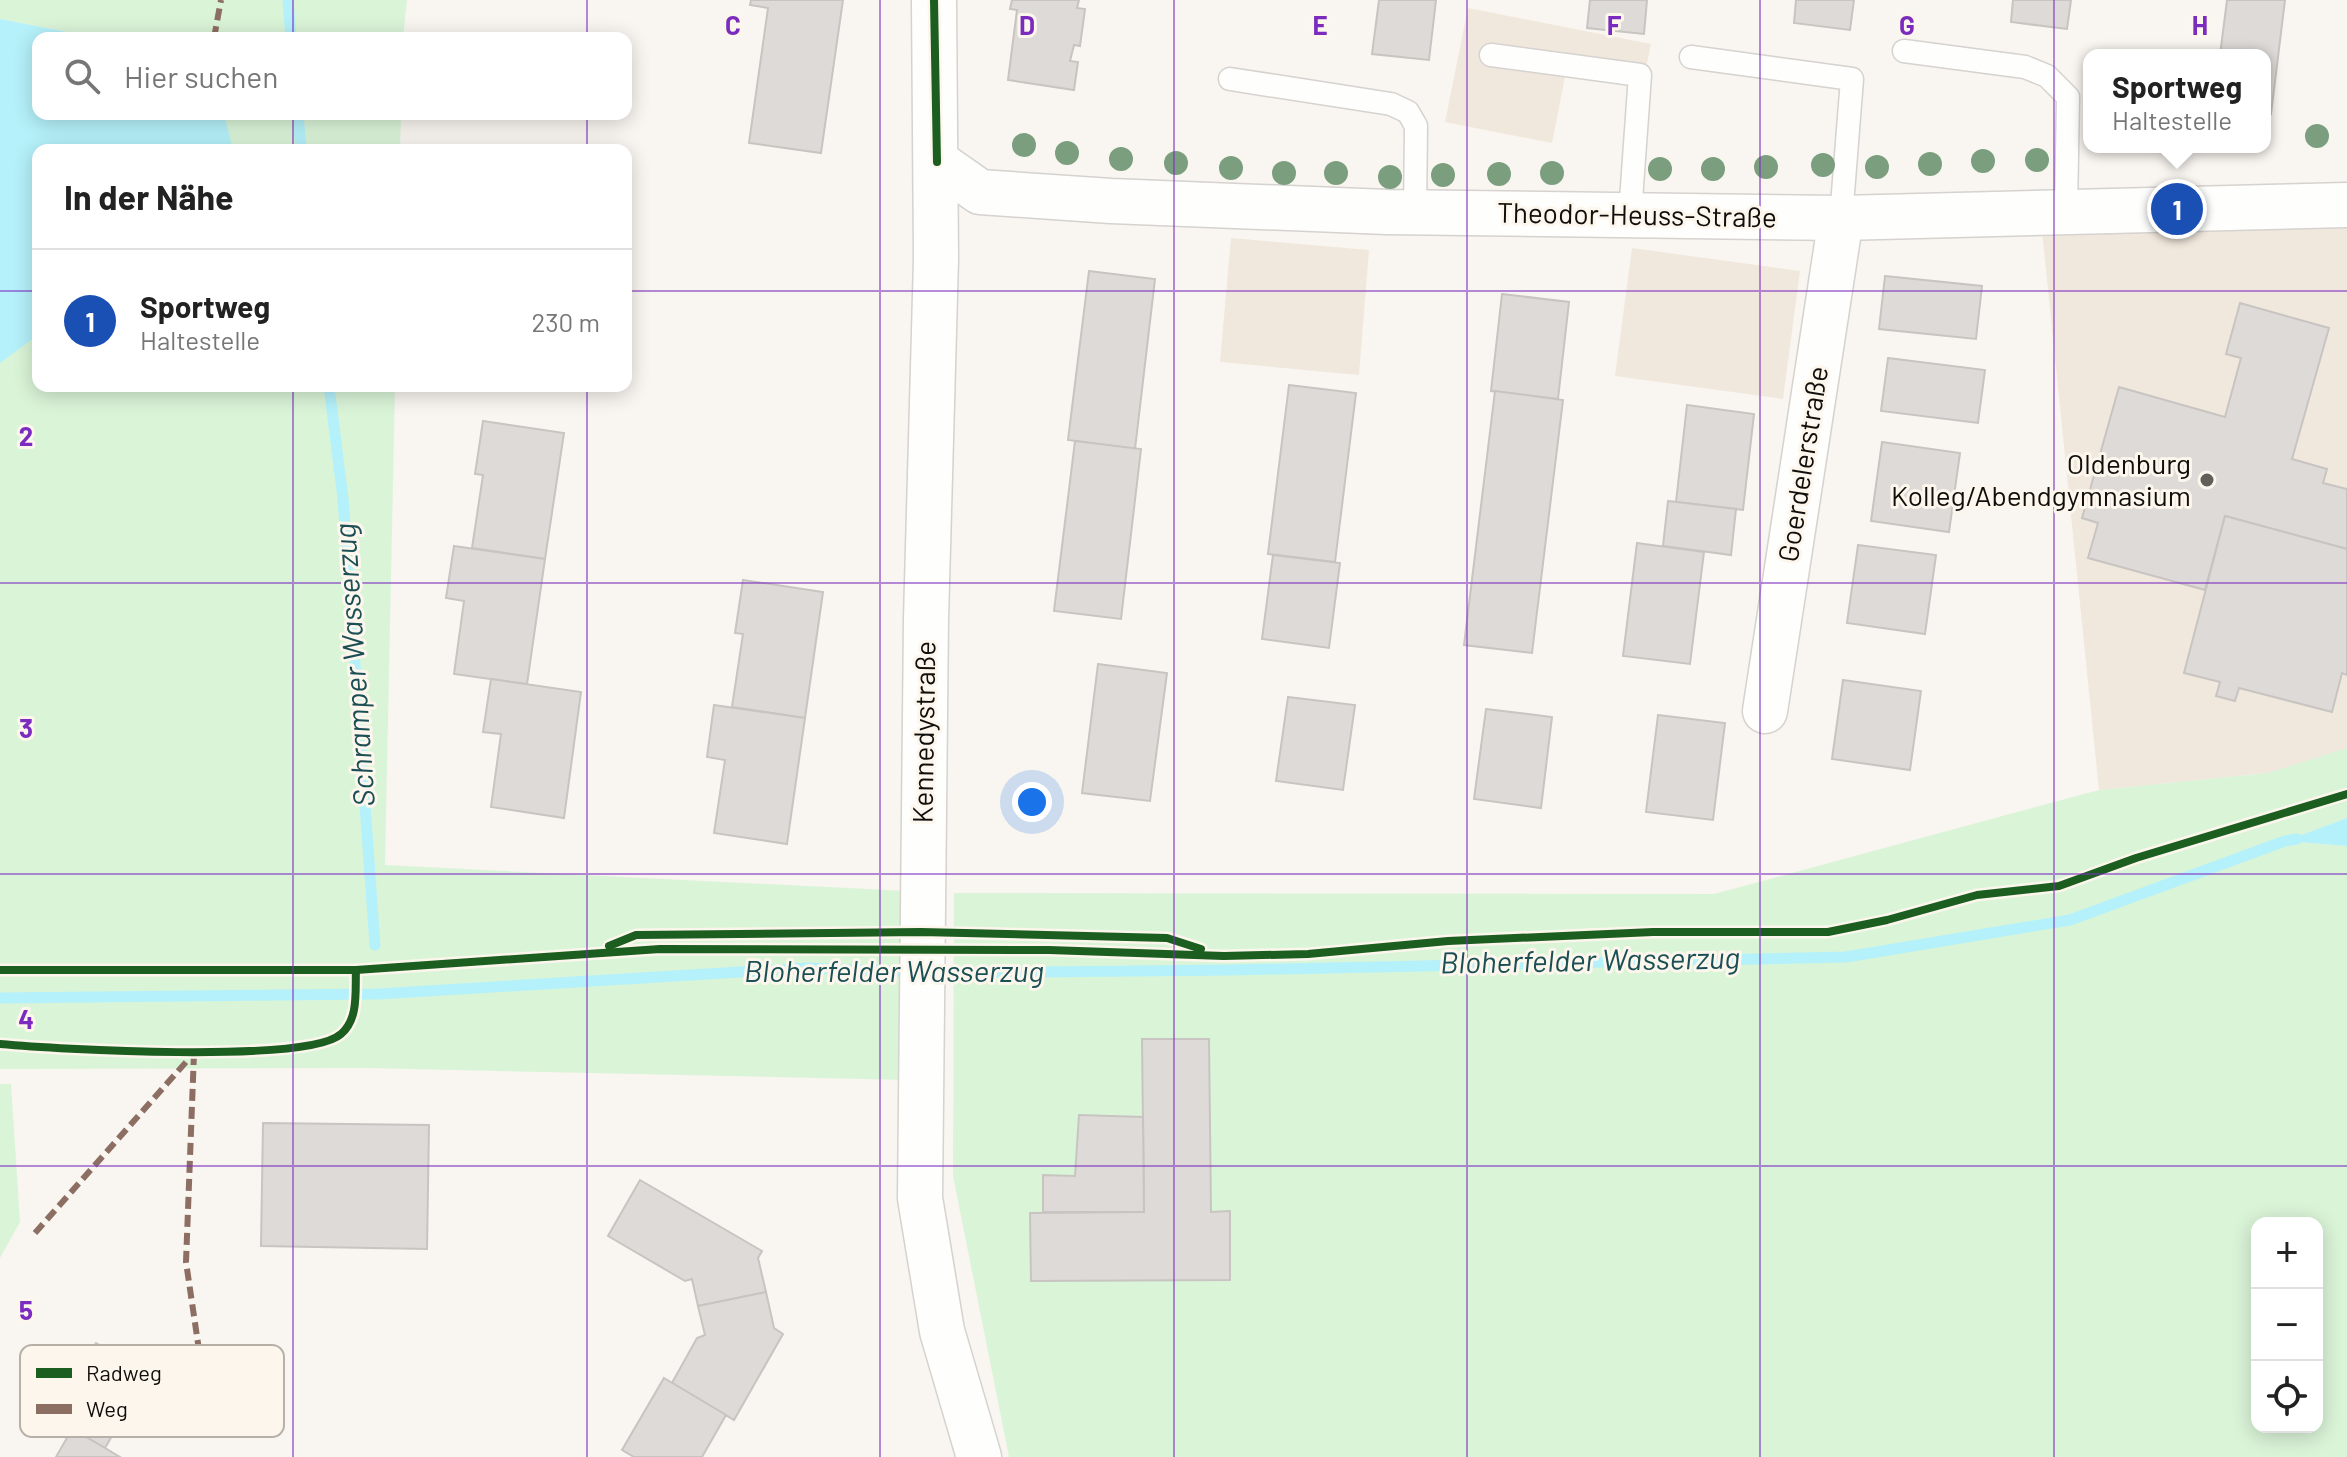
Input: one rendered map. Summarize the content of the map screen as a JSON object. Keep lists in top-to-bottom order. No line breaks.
{"streets":{"street":["Theodor-Heuss-Straße","Goerdelerstraße","Kennedystraße"]},"crossings":[["Theodor-Heuss-Straße","Goerdelerstraße"],["Theodor-Heuss-Straße","Kennedystraße"]],"water":["Schramper Wasserzug","Bloherfelder Wasserzug"],"places":["Oldenburg Kolleg/Abendgymnasium"],"legend":["Radweg","Weg"],"page":{"search":"Hier suchen","popup":["Sportweg","Haltestelle"],"heading":"In der Nähe","pins":"1","list":[{"mark":"1","name":"Sportweg","note":"Haltestelle","value":"230 m"}],"map_buttons":["+","−"]},"grid":{"columns":["C","D","E","F","G","H"],"rows":["2","3","4","5"]}}
